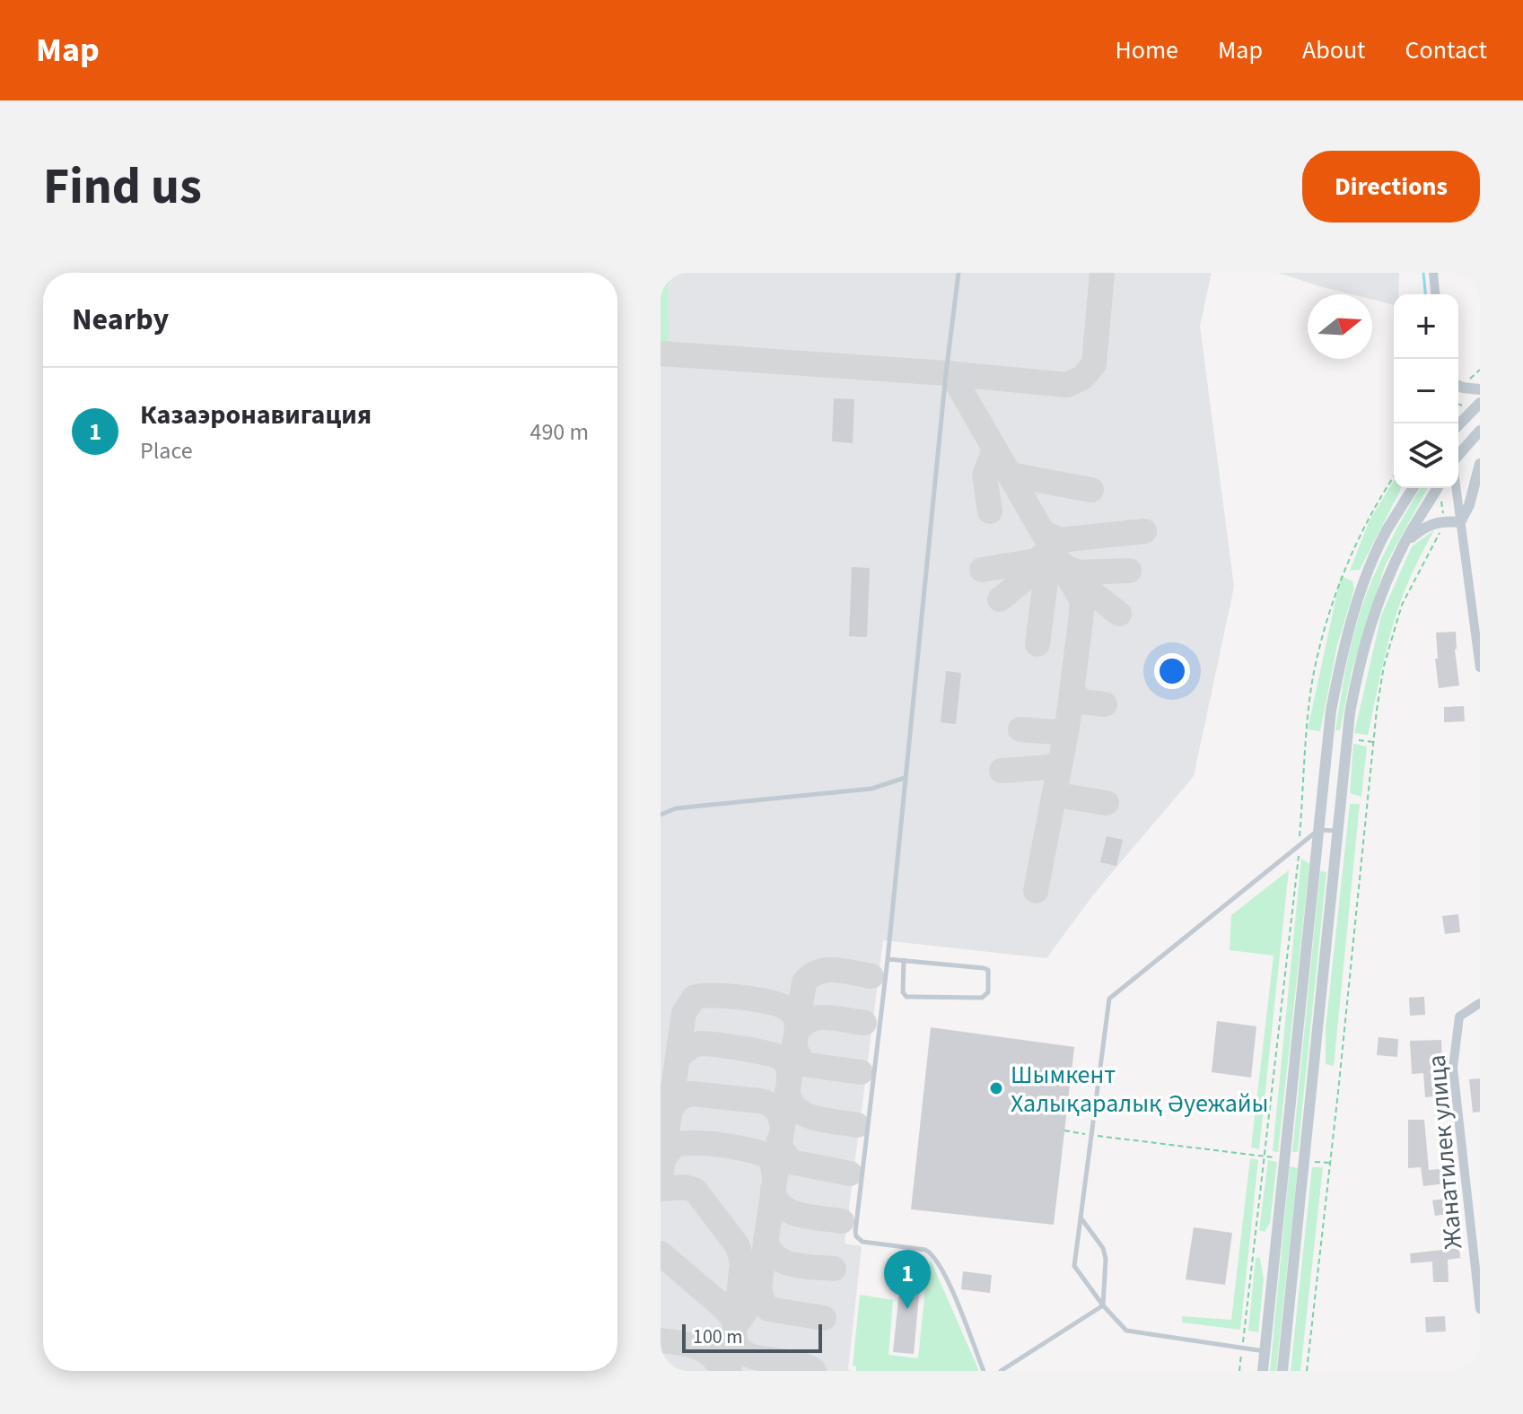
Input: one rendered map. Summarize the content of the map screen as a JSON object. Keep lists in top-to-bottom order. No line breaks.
{"streets":{"street":["Жанатилек улица"]},"places":["Шымкент Халықаралық Әуежайы"],"scale_bar":"100 m","north":"right","page":{"header":"Map","nav":["Home","Map","About","Contact"],"buttons":"Directions","title":"Find us","heading":"Nearby","map_buttons":["+","−"],"list":[{"mark":"1","name":"Казаэронавигация","note":"Place","value":"490 m"}],"pins":"1","scale":"100 m"}}
